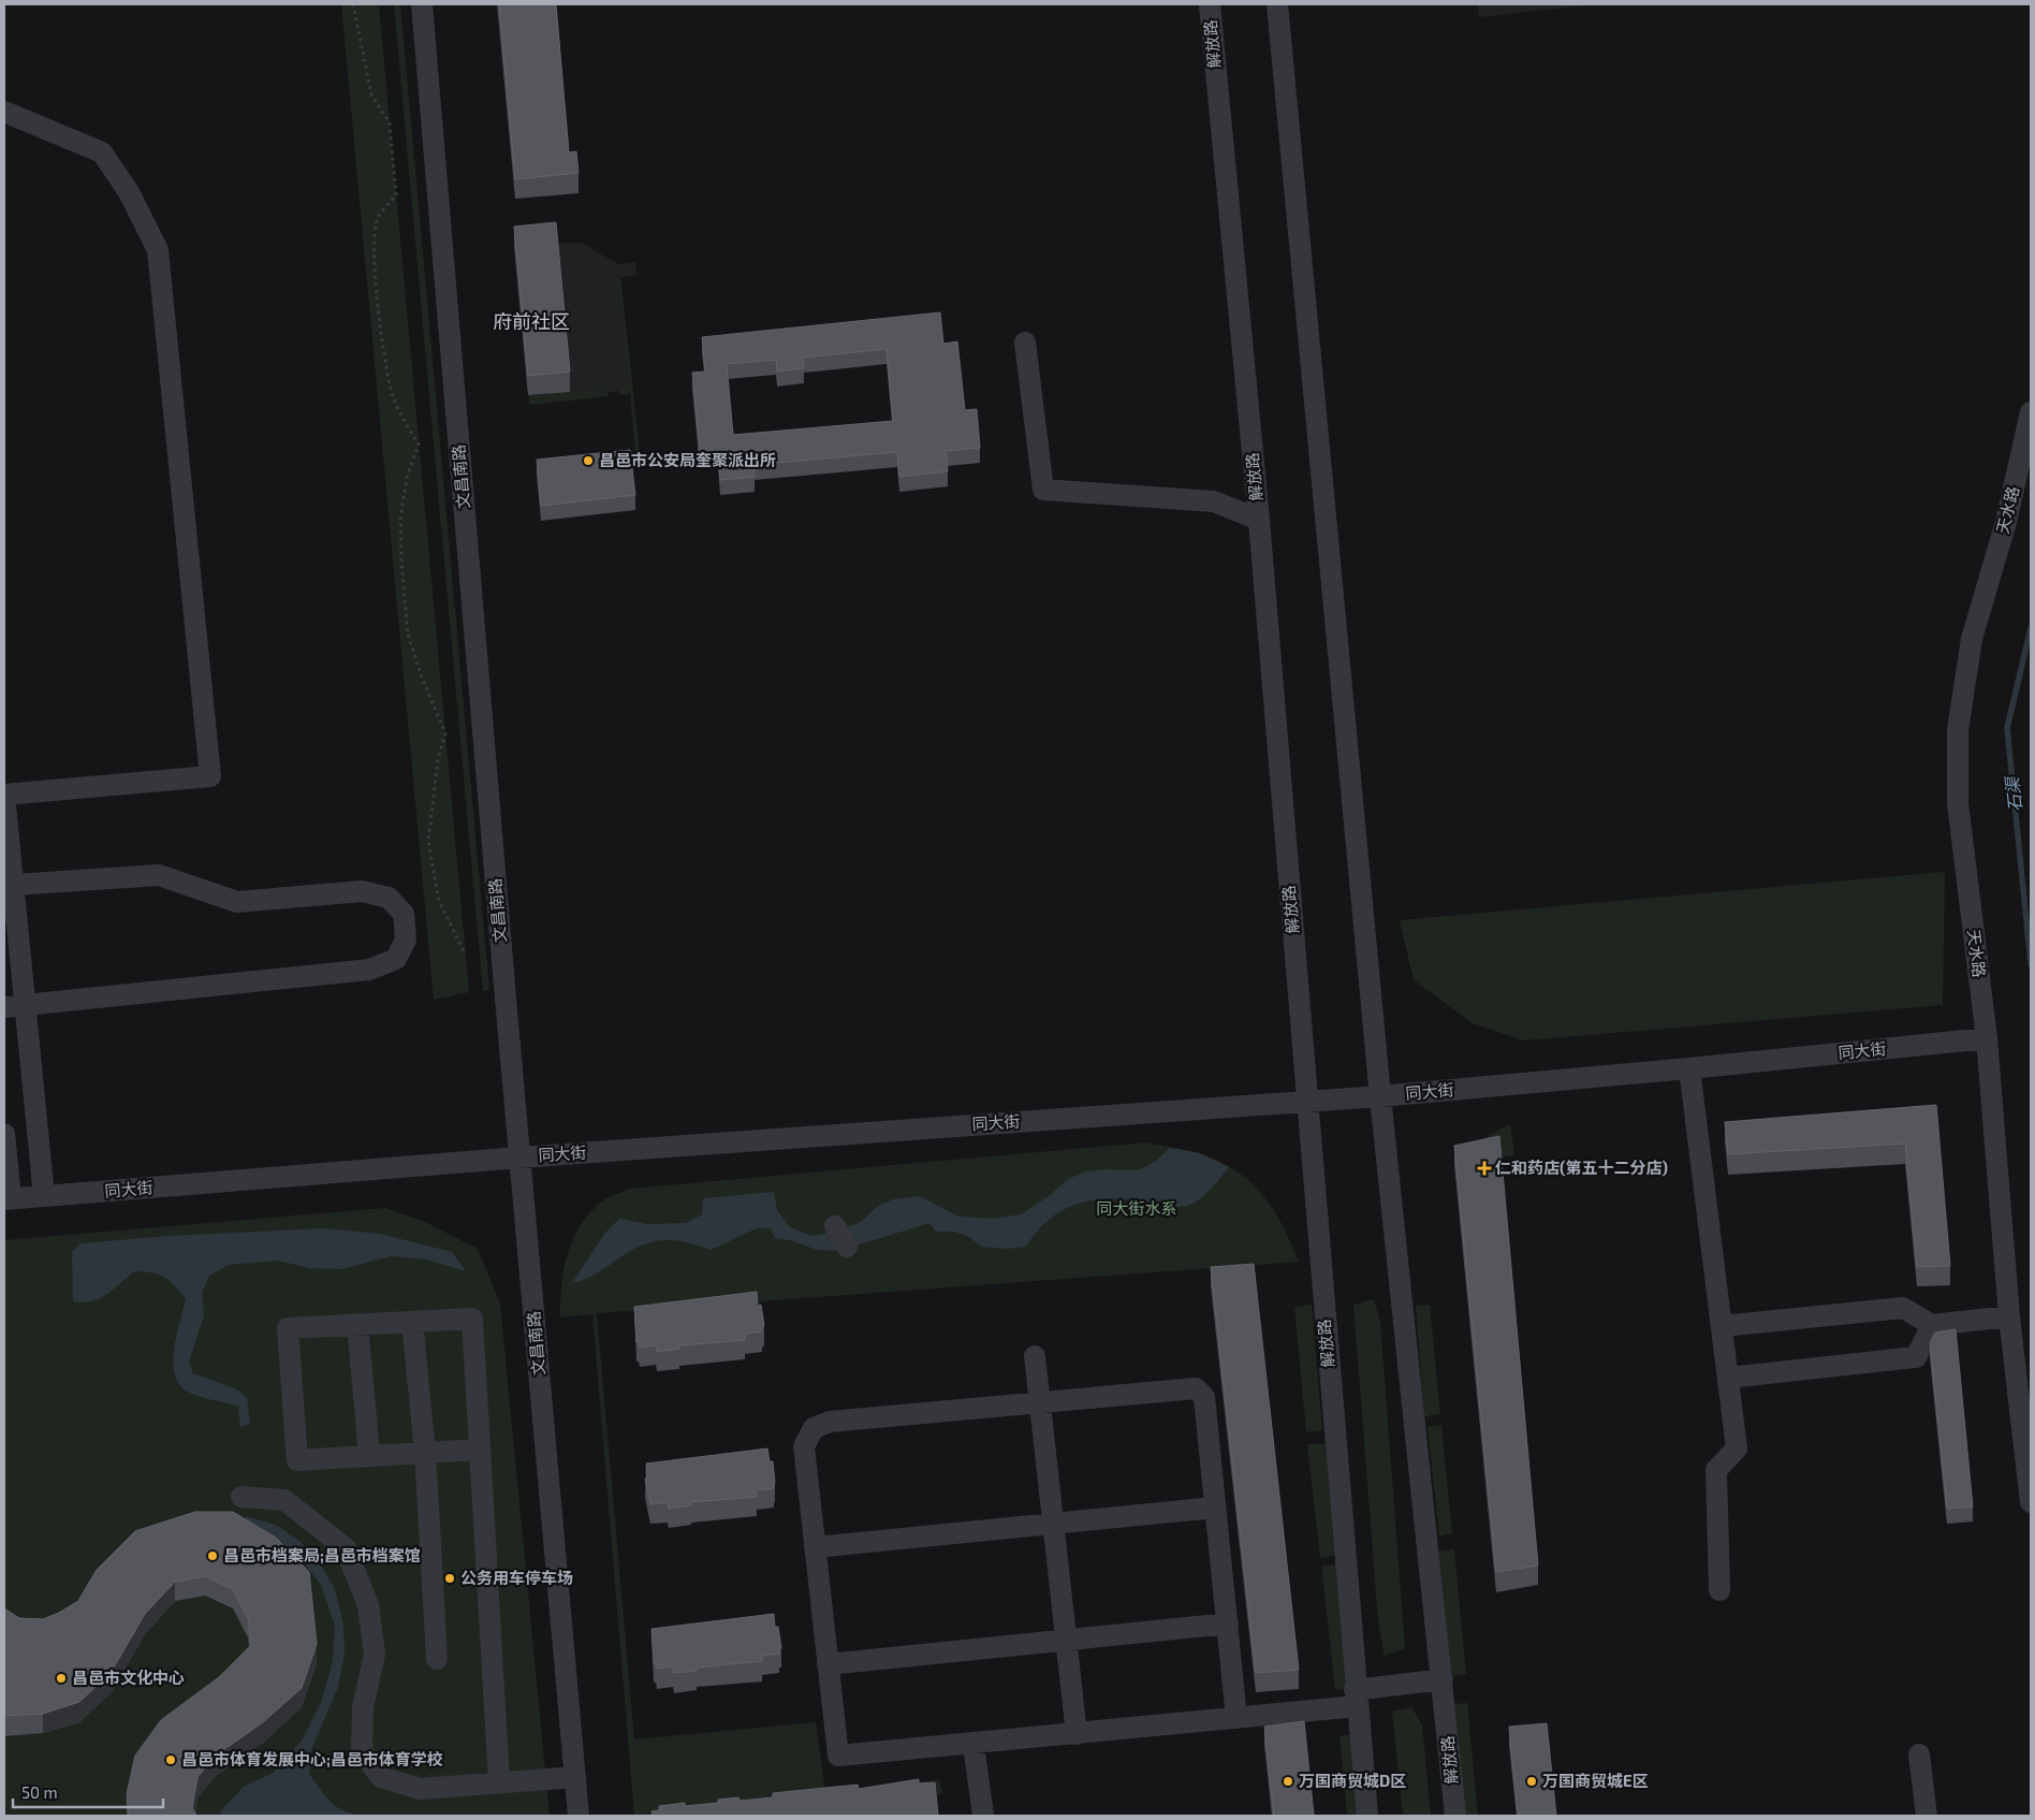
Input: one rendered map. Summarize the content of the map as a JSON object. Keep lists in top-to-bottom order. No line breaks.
{"streets":{"street":["解放路","文昌南路","天水路","同大街"]},"crossings":[["解放路","同大街"],["文昌南路","同大街"],["天水路","同大街"]],"districts":["府前社区"],"water":["石渠"],"parks":["同大街水系"],"places":{"other":["昌邑市公安局奎聚派出所","昌邑市档案局;昌邑市档案馆","公务用车停车场","昌邑市文化中心","昌邑市体育发展中心;昌邑市体育学校","万国商贸城D区","万国商贸城E区"],"health":["仁和药店(第五十二分店)"]},"scale_bar":"50 m"}
